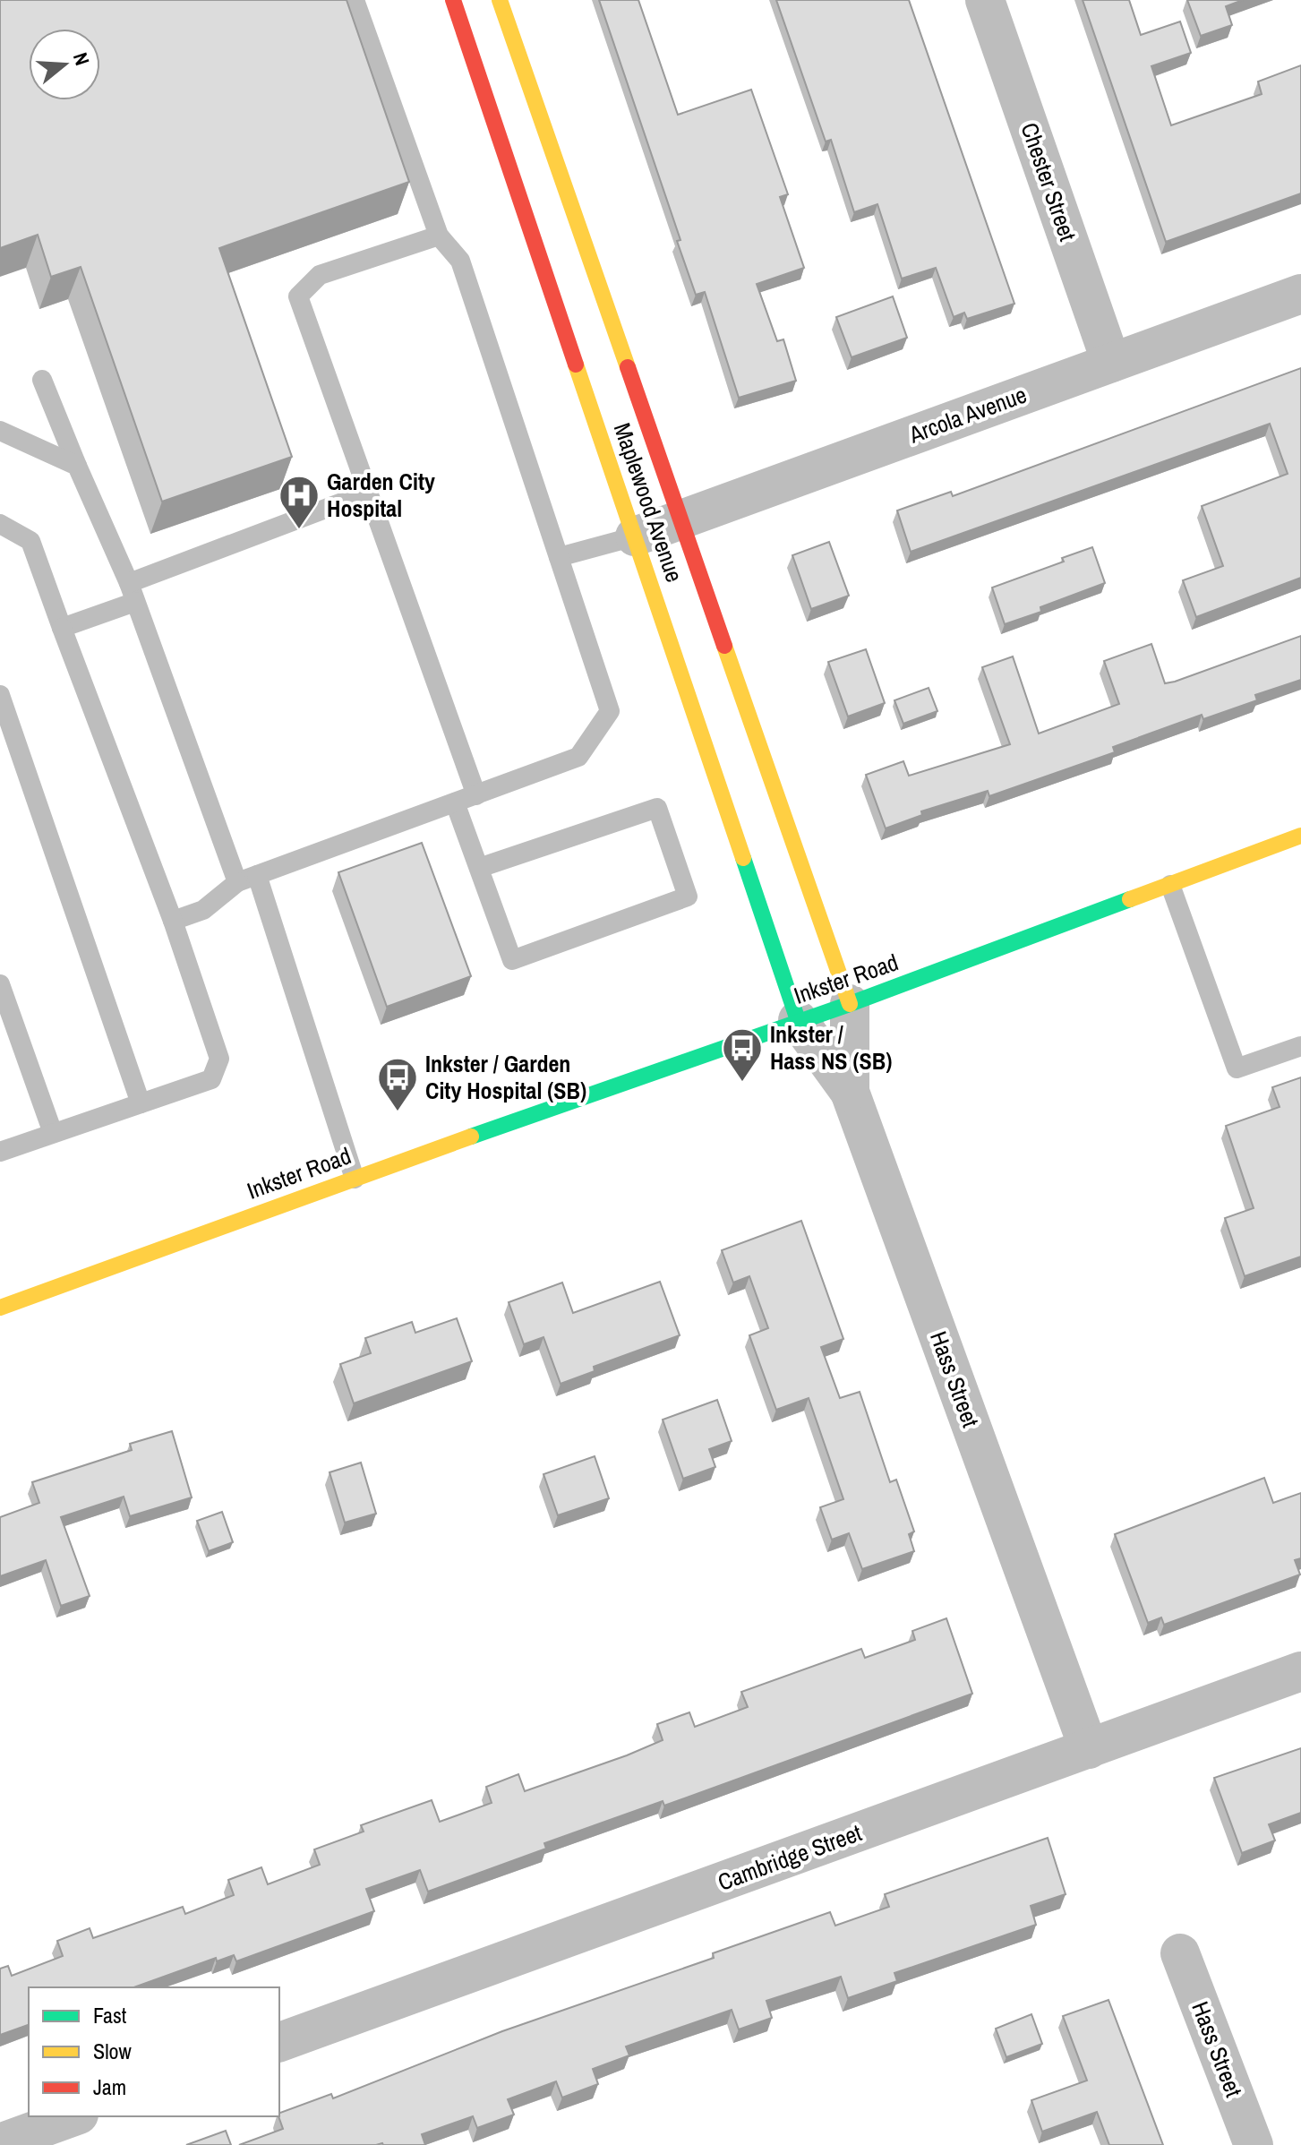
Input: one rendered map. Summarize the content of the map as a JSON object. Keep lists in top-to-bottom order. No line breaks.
{"streets":{"street":["Chester Street","Arcola Avenue","Maplewood Avenue","Inkster Road","Hass Street","Cambridge Street"]},"crossings":[["Chester Street","Arcola Avenue"],["Arcola Avenue","Maplewood Avenue"],["Maplewood Avenue","Inkster Road"],["Maplewood Avenue","Hass Street"],["Inkster Road","Hass Street"],["Hass Street","Cambridge Street"]],"places":{"hospital":["Garden City Hospital"],"bus stop":["Inkster / Hass NS (SB)","Inkster / Garden City Hospital (SB)"]},"legend":["Fast","Slow","Jam"],"north":"right"}
